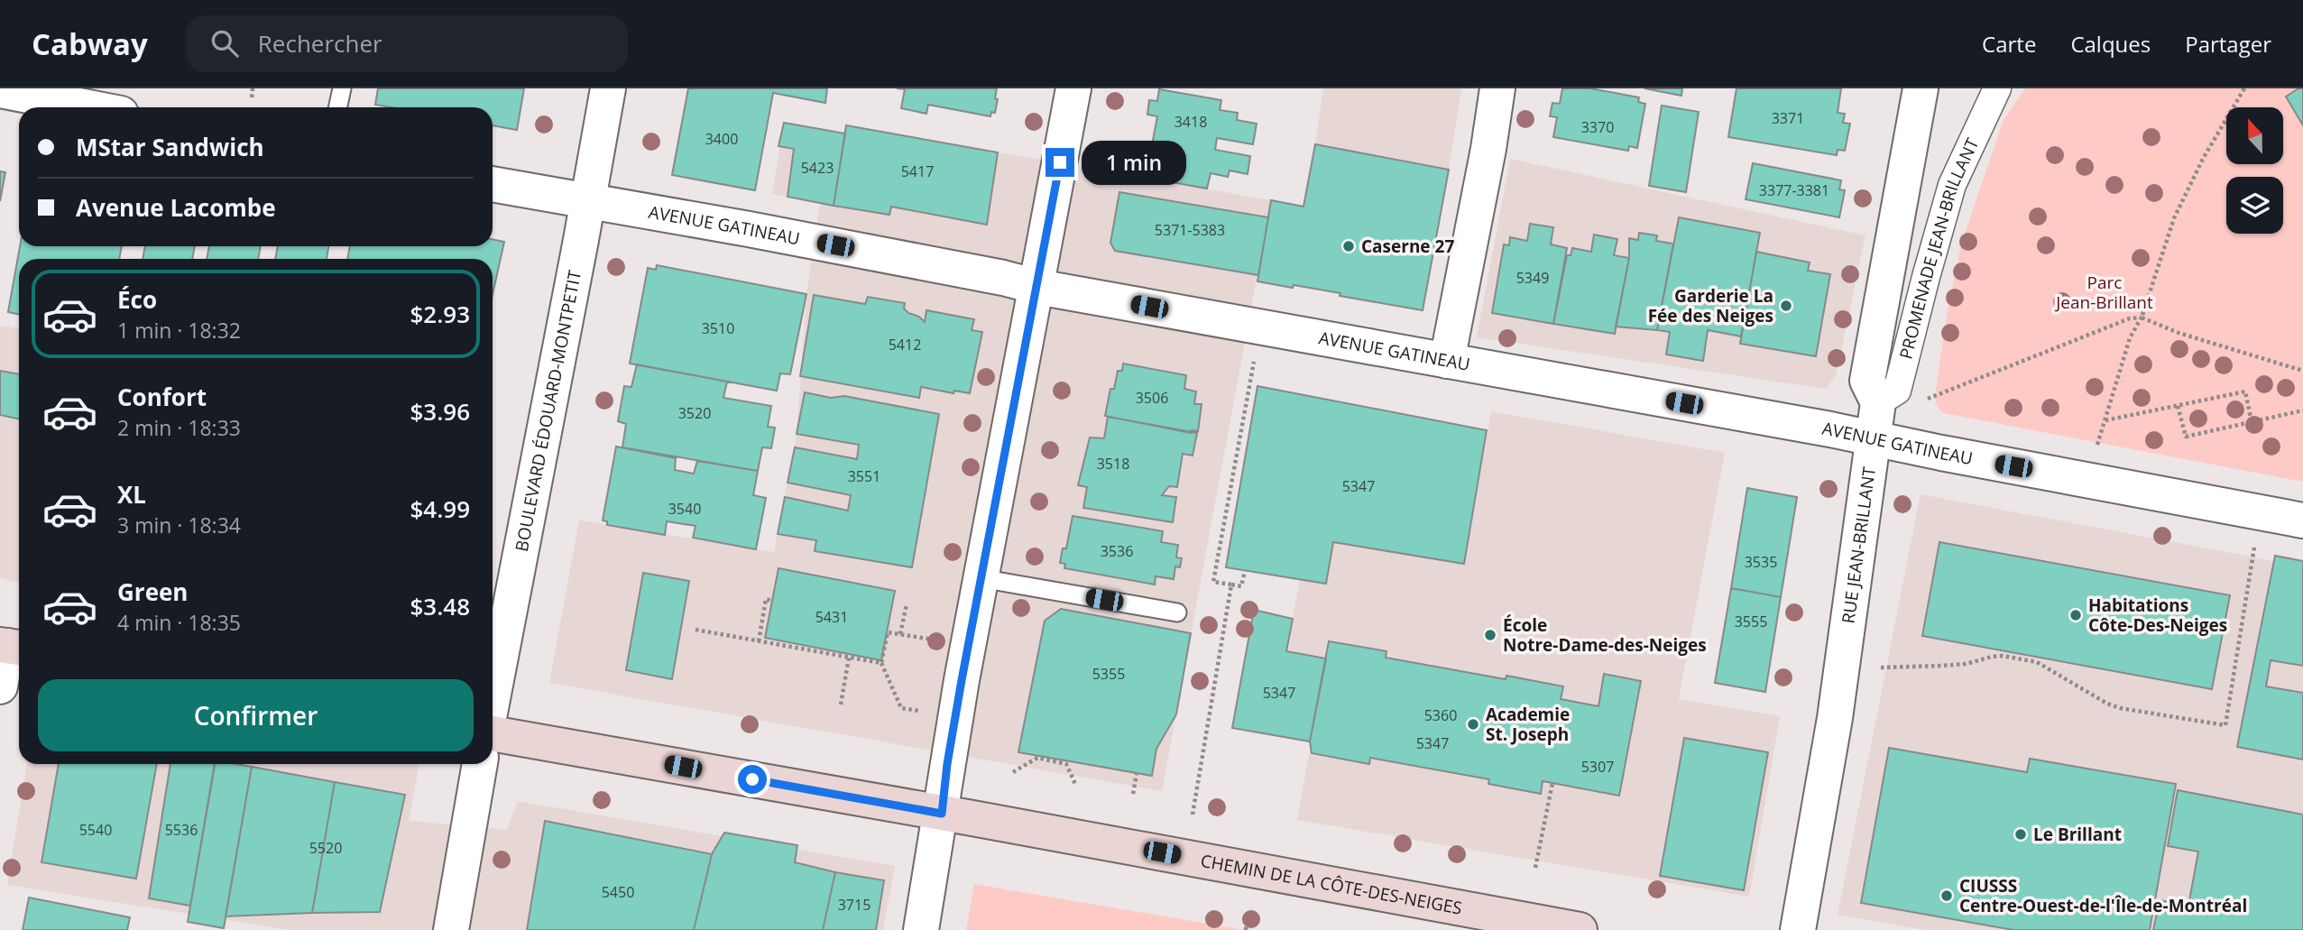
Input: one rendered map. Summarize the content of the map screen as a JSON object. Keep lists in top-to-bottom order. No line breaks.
{"streets":{"main road":["CHEMIN DE LA CÔTE-DES-NEIGES"],"street":["AVENUE GATINEAU","PROMENADE JEAN-BRILLANT","BOULEVARD ÉDOUARD-MONTPETIT","RUE JEAN-BRILLANT"]},"crossings":[["AVENUE GATINEAU","BOULEVARD ÉDOUARD-MONTPETIT"],["AVENUE GATINEAU","RUE JEAN-BRILLANT"],["PROMENADE JEAN-BRILLANT","RUE JEAN-BRILLANT"]],"parks":["Parc Jean-Brillant"],"places":["Caserne 27","Garderie La Fée des Neiges","Habitations Côte-Des-Neiges","École Notre-Dame-des-Neiges","Academie St. Joseph","Le Brillant","CIUSSS Centre-Ouest-de-l'Île-de-Montréal"],"house_numbers":["3371","3418","3370","3400","5423","5417","3377-3381","5371-5383","5349","3510","5412","3506","3520","3518","3551","5347","3540","3536","3535","5431","3555","5355","5347","5360","5347","5307","5540","5536","5520","5450","3715"],"north":"top","page":{"header":"Cabway","search":"Rechercher","nav":["Carte","Calques","Partager"],"banner":["MStar Sandwich","Avenue Lacombe"],"bubble":"1 min","list":[{"name":"Éco","note":"1 min · 18:32","value":"$2.93"},{"name":"Confort","note":"2 min · 18:33","value":"$3.96"},{"name":"XL","note":"3 min · 18:34","value":"$4.99"},{"name":"Green","note":"4 min · 18:35","value":"$3.48"}],"buttons":"Confirmer"}}
